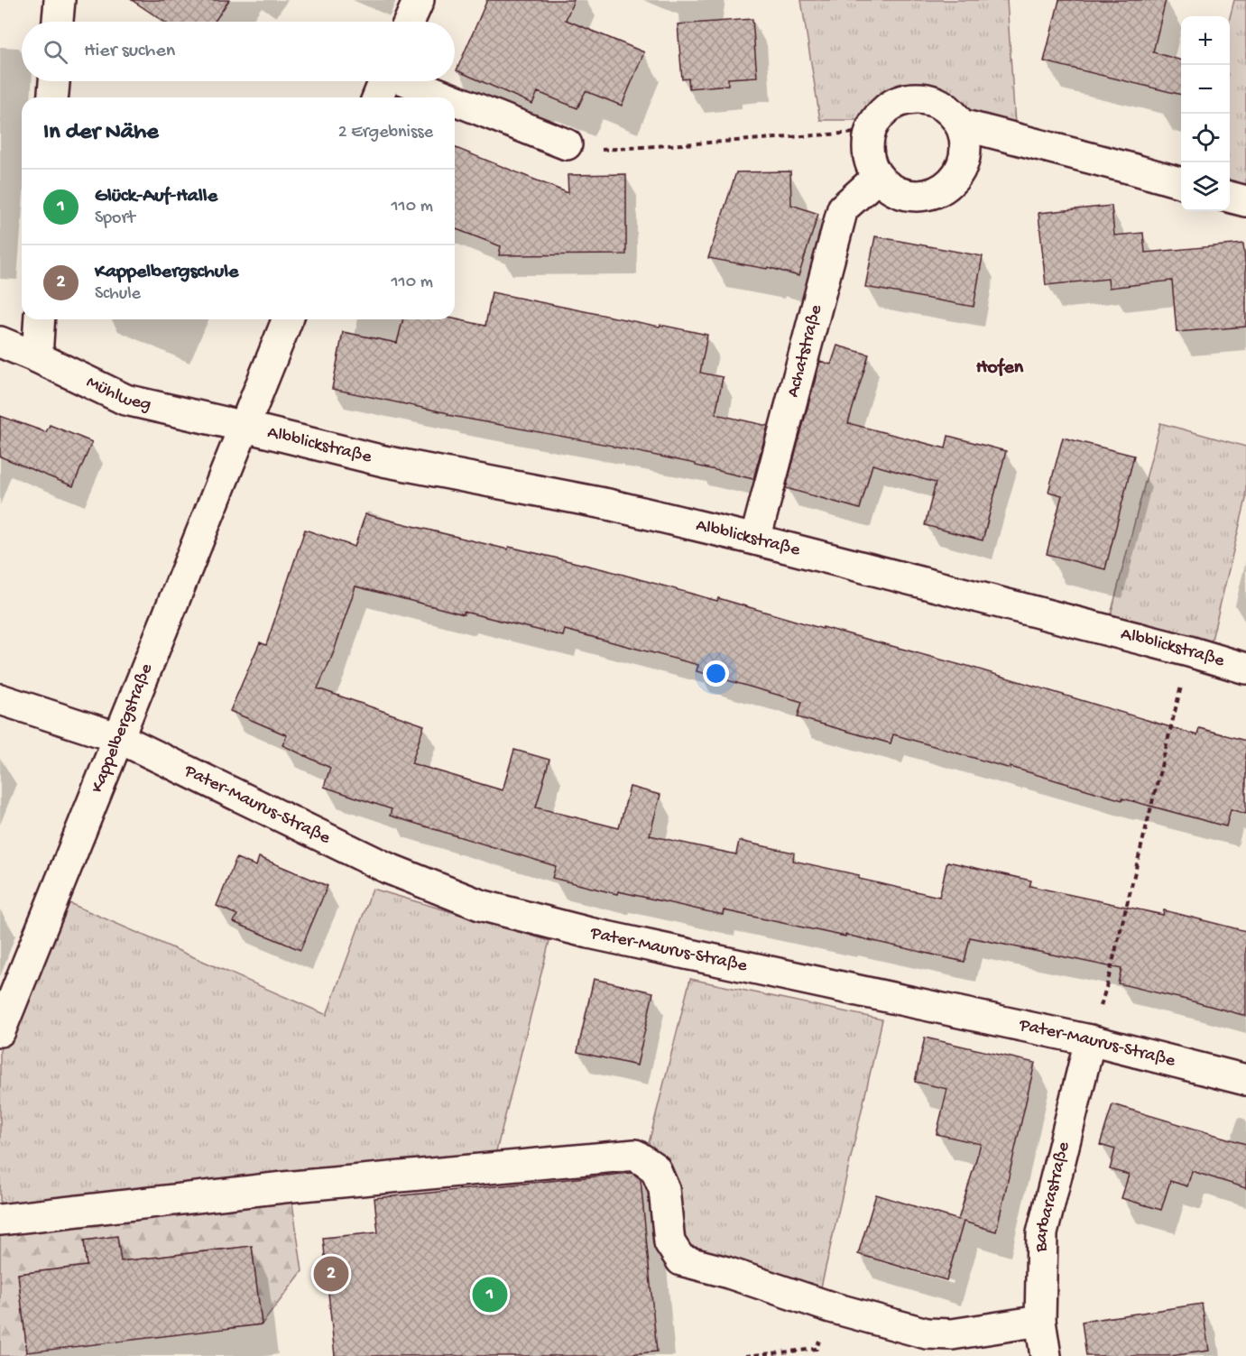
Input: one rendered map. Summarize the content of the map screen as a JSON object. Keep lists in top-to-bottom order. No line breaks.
{"streets":{"street":["Achatstraße","Mühlweg","Albblickstraße","Kappelbergstraße","Pater-Maurus-Straße","Barbarastraße"]},"crossings":[["Achatstraße","Albblickstraße"],["Mühlweg","Albblickstraße"],["Mühlweg","Kappelbergstraße"],["Albblickstraße","Kappelbergstraße"],["Kappelbergstraße","Pater-Maurus-Straße"],["Pater-Maurus-Straße","Barbarastraße"]],"districts":["Hofen"],"page":{"map_buttons":["+","−"],"search":"Hier suchen","heading":["In der Nähe","2 Ergebnisse"],"list":[{"mark":"1","name":"Glück-Auf-Halle","note":"Sport","value":"110 m"},{"mark":"2","name":"Kappelbergschule","note":"Schule","value":"110 m"}],"pins":["2","1"]}}
